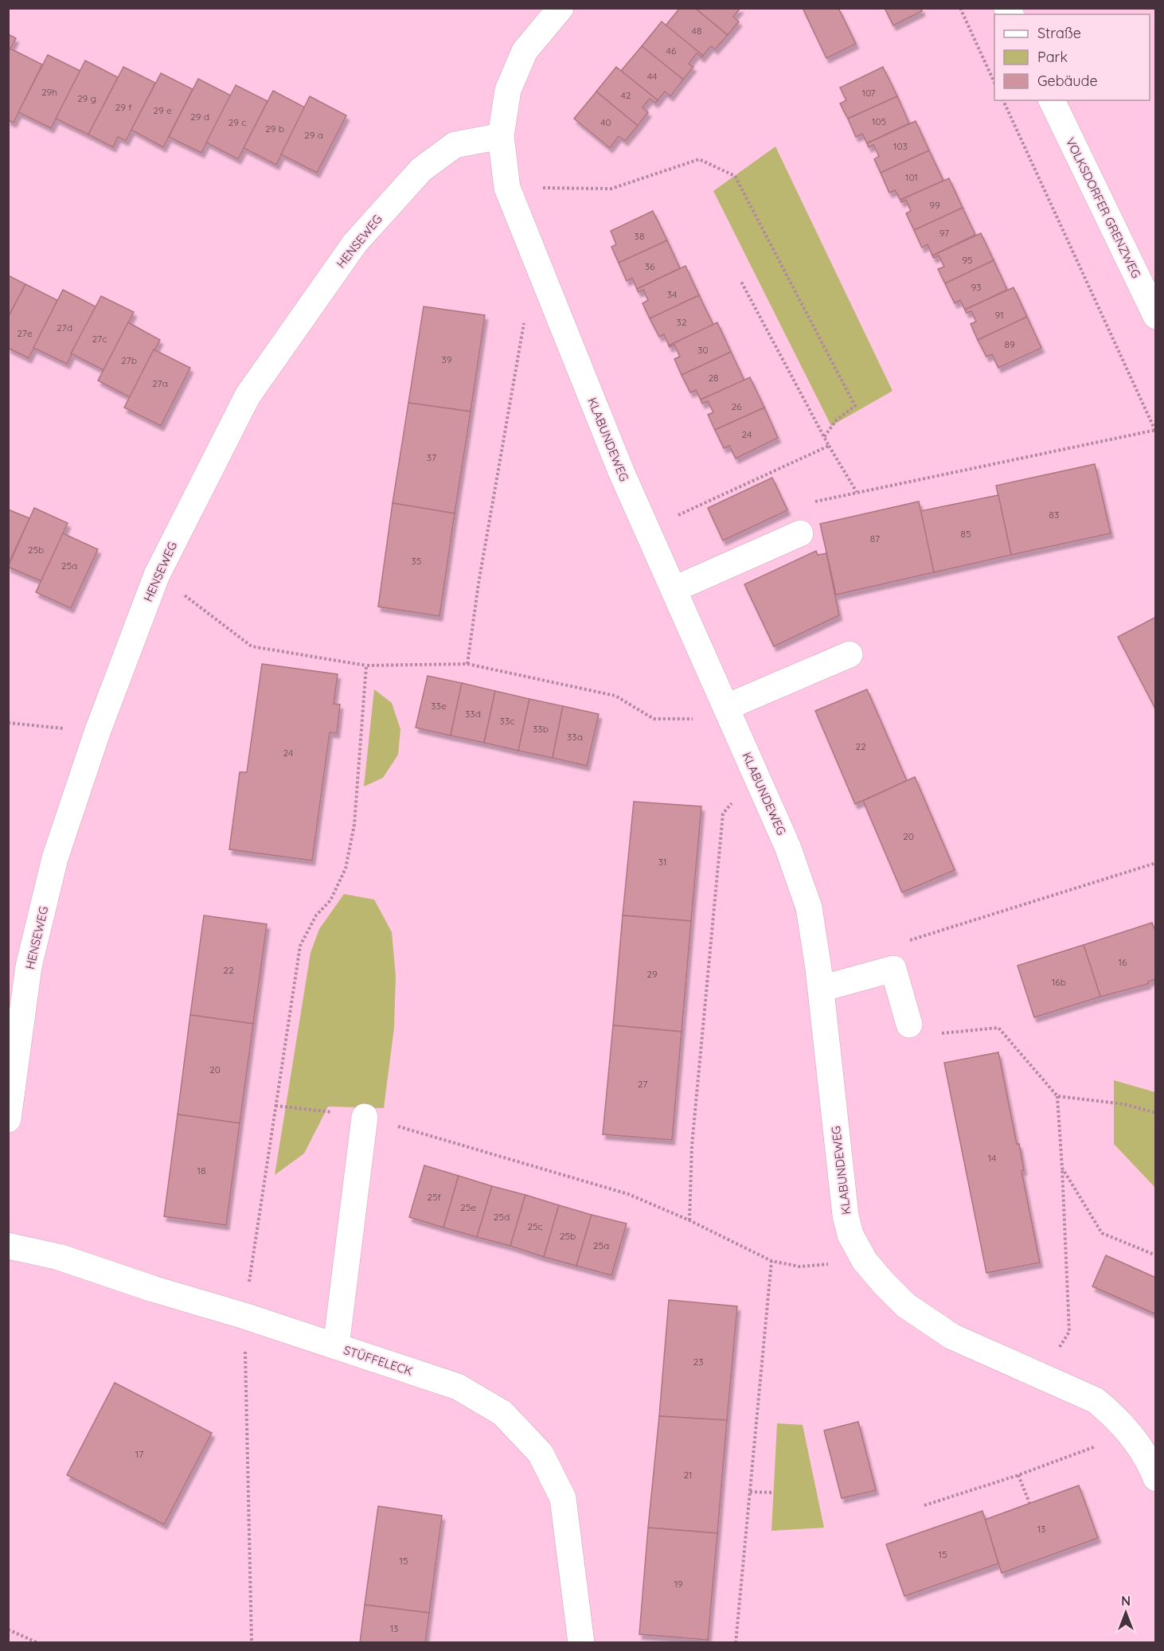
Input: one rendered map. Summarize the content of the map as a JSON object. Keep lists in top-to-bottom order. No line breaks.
{"streets":{"street":["VOLKSDORFER GRENZWEG","HENSEWEG","KLABUNDEWEG","STÜFFELECK"]},"crossings":[["HENSEWEG","KLABUNDEWEG"]],"house_numbers":["48","46","44","29h","107","42","29 g","29 f","29 e","29 d","105","29 c","40","29 b","29 a","103","101","99","97","38","95","36","93","34","91","32","27d","27e","27c","89","30","39","27b","28","27a","26","24","37","83","85","87","25b","35","25a","33e","33d","33c","33b","33a","22","24","20","31","16","22","29","16b","20","27","14","18","25f","25e","25d","25c","25b","25a","23","17","21","13","15","15","19","13"],"legend":["Straße","Park","Gebäude"],"north":"top"}
